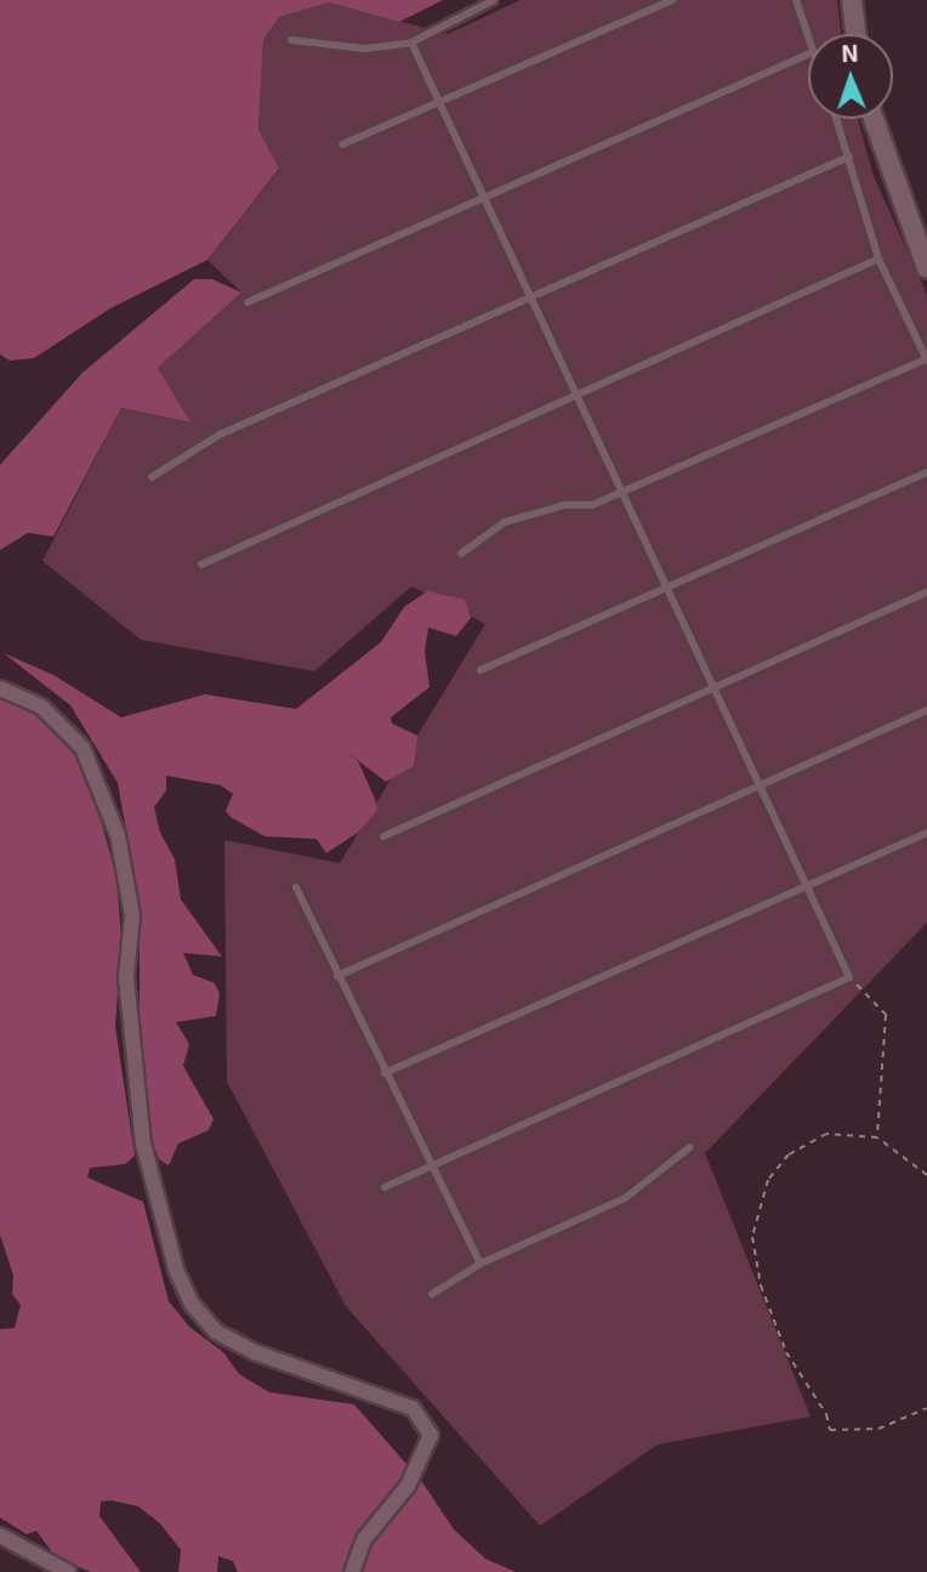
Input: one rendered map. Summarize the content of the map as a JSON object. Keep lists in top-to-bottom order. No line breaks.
{"north":"top"}
